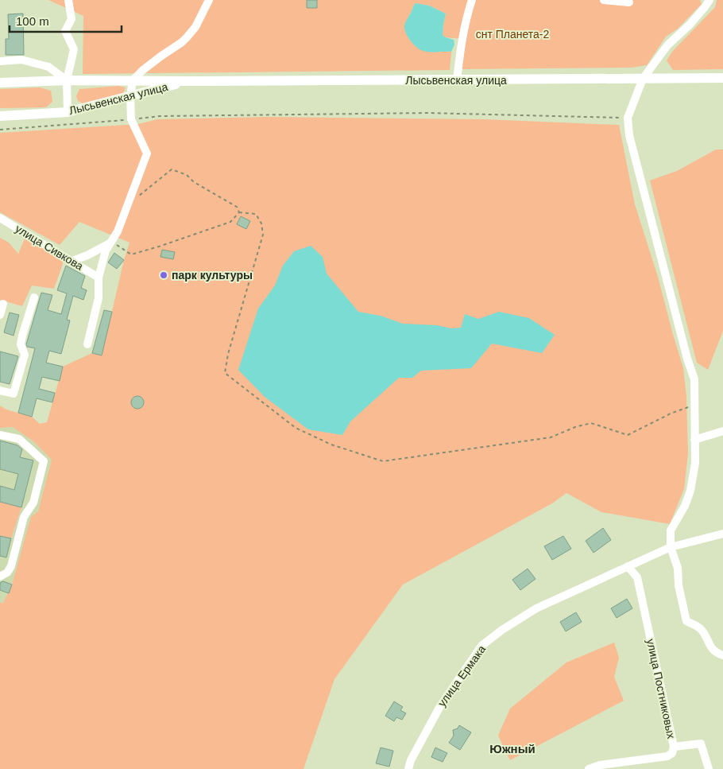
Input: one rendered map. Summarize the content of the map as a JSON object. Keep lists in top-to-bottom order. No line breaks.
{"streets":{"main road":["Лысьвенская улица"],"street":["улица Сивкова","улица Ермака","улица Постниковых"]},"crossings":[["улица Ермака","улица Постниковых"]],"districts":["Южный"],"parks":["снт Планета-2"],"places":["парк культуры"],"scale_bar":"100 m"}
